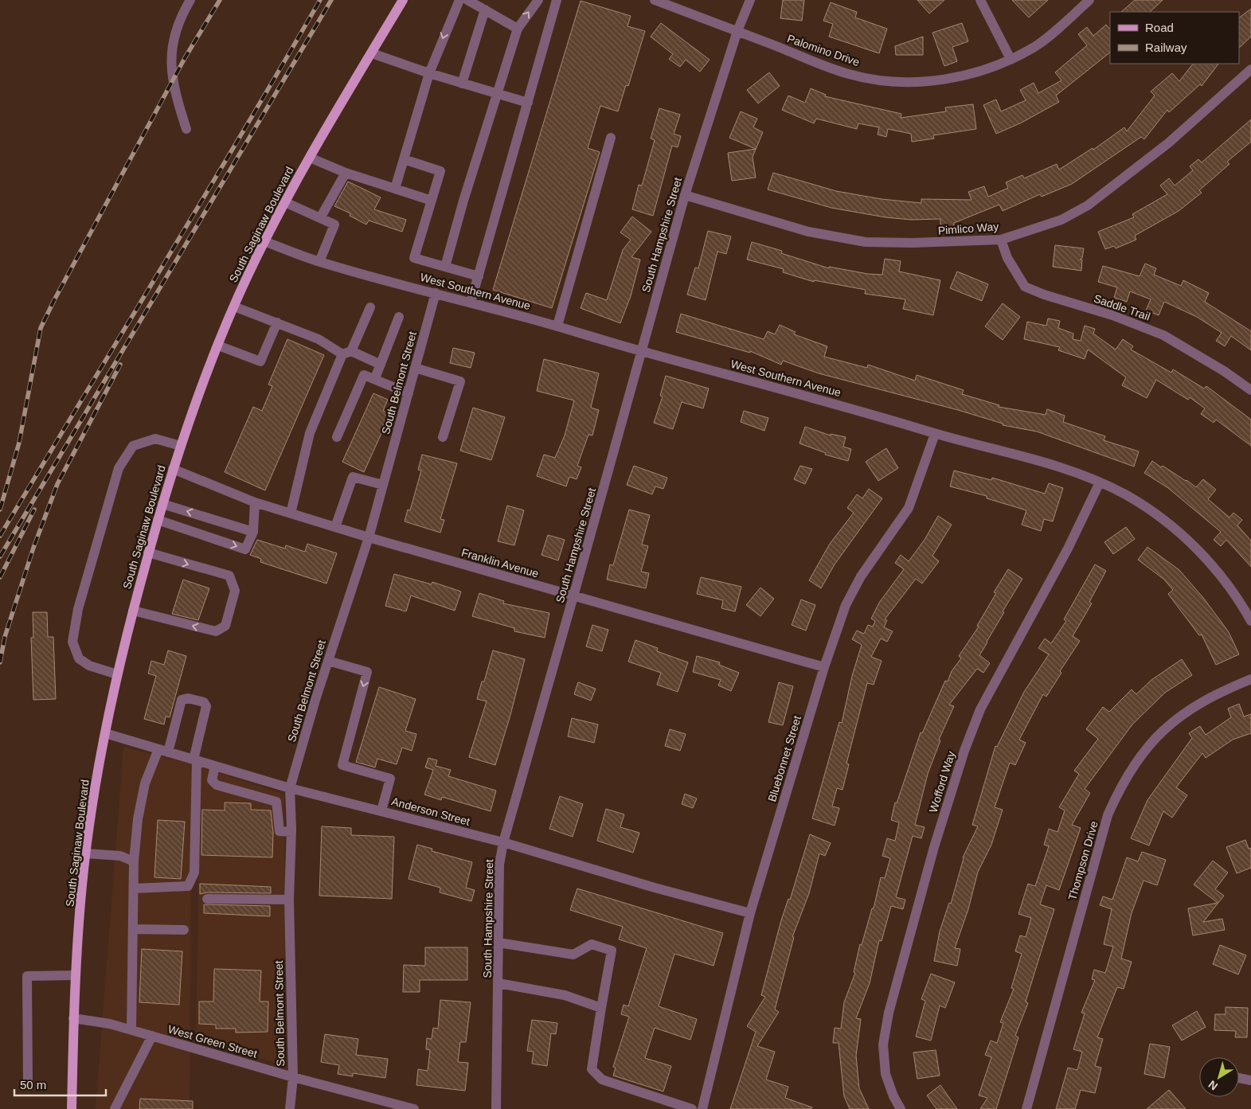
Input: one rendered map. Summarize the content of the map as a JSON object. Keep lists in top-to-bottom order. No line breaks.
{"streets":{"main road":["South Saginaw Boulevard"],"street":["Palomino Drive","Pimlico Way","South Hampshire Street","West Southern Avenue","Saddle Trail","South Belmont Street","Franklin Avenue","Bluebonnet Street","Wofford Way","Anderson Street","Thompson Drive","West Green Street"]},"crossings":[["Palomino Drive","South Hampshire Street"],["South Saginaw Boulevard","West Southern Avenue"],["South Saginaw Boulevard","Franklin Avenue"],["South Saginaw Boulevard","Anderson Street"],["South Saginaw Boulevard","West Green Street"],["Pimlico Way","South Hampshire Street"],["Pimlico Way","Saddle Trail"],["South Hampshire Street","West Southern Avenue"],["South Hampshire Street","Franklin Avenue"],["South Hampshire Street","Anderson Street"],["West Southern Avenue","South Belmont Street"],["West Southern Avenue","Bluebonnet Street"],["West Southern Avenue","Wofford Way"],["South Belmont Street","Franklin Avenue"],["South Belmont Street","Anderson Street"],["South Belmont Street","West Green Street"],["Franklin Avenue","Bluebonnet Street"],["Bluebonnet Street","Anderson Street"]],"legend":["Road","Railway"],"scale_bar":"50 m","north":"bottom left"}
